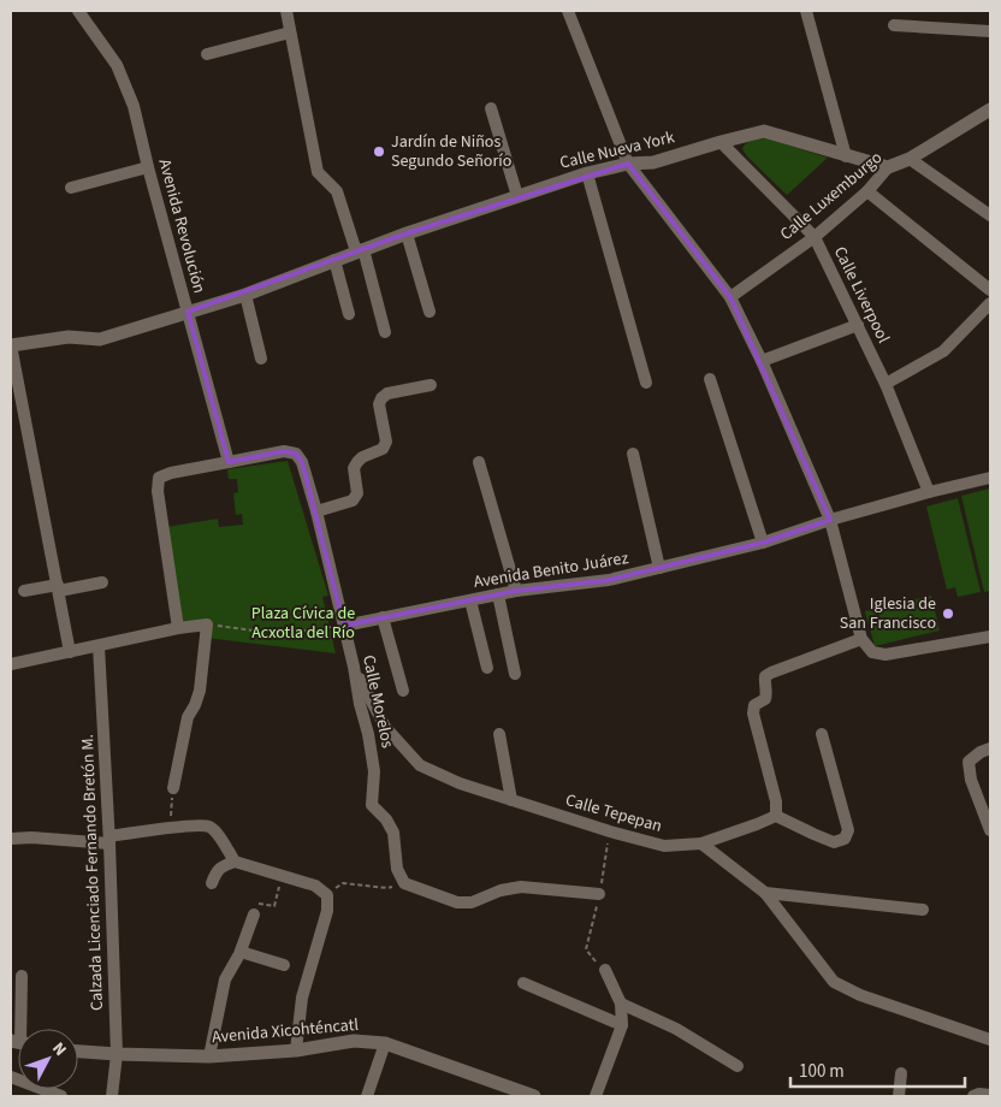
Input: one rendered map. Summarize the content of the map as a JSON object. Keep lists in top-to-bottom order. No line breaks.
{"streets":{"street":["Calle Nueva York","Calle Luxemburgo","Avenida Revolución","Calle Liverpool","Avenida Benito Juárez","Calle Morelos","Calle Tepepan","Calzada Licenciado Fernando Bretón M.","Avenida Xicohténcatl"]},"crossings":[["Calle Nueva York","Calle Luxemburgo"],["Calle Nueva York","Avenida Revolución"],["Calle Nueva York","Calle Liverpool"],["Calle Luxemburgo","Calle Liverpool"],["Avenida Revolución","Calle Morelos"],["Calle Liverpool","Avenida Benito Juárez"],["Avenida Benito Juárez","Calle Morelos"],["Calle Morelos","Calle Tepepan"],["Calzada Licenciado Fernando Bretón M.","Avenida Xicohténcatl"]],"parks":["Plaza Cívica de Acxotla del Río"],"places":["Jardín de Niños Segundo Señorío","Iglesia de San Francisco"],"scale_bar":"100 m","north":"top right"}
